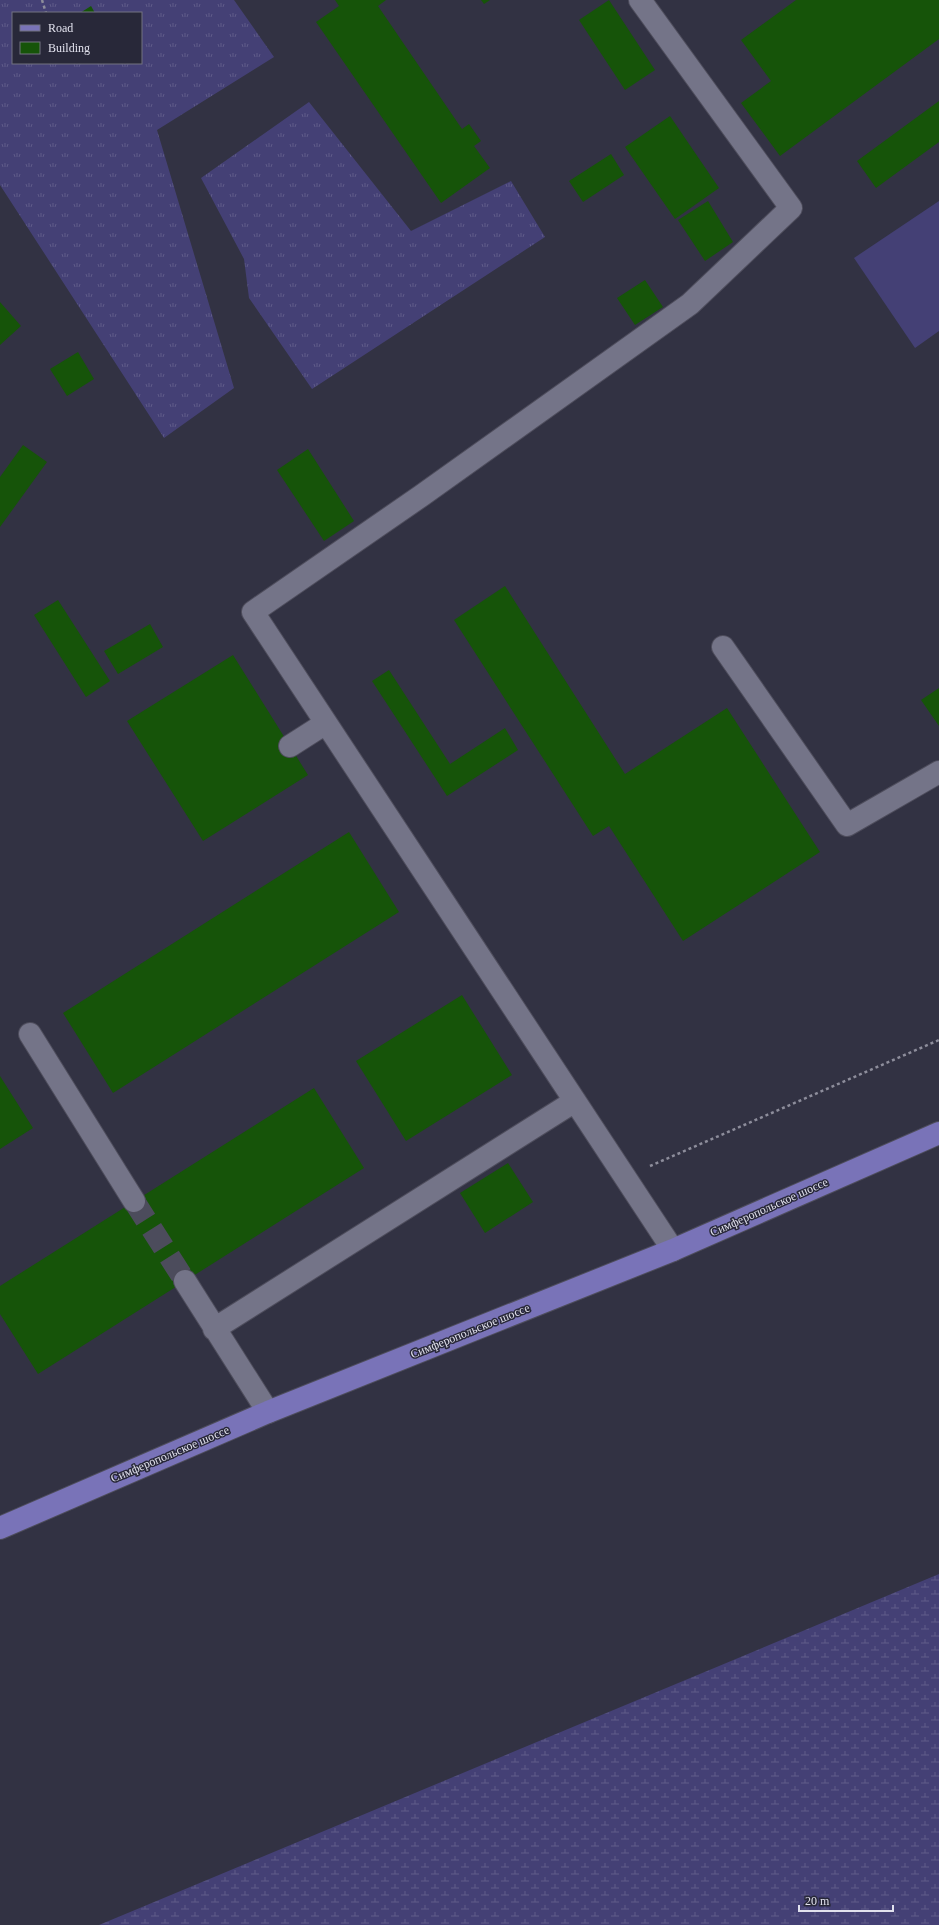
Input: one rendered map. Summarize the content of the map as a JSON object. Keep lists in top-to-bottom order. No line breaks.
{"streets":{"main road":["Симферопольское шоссе"]},"legend":["Road","Building"],"scale_bar":"20 m"}
